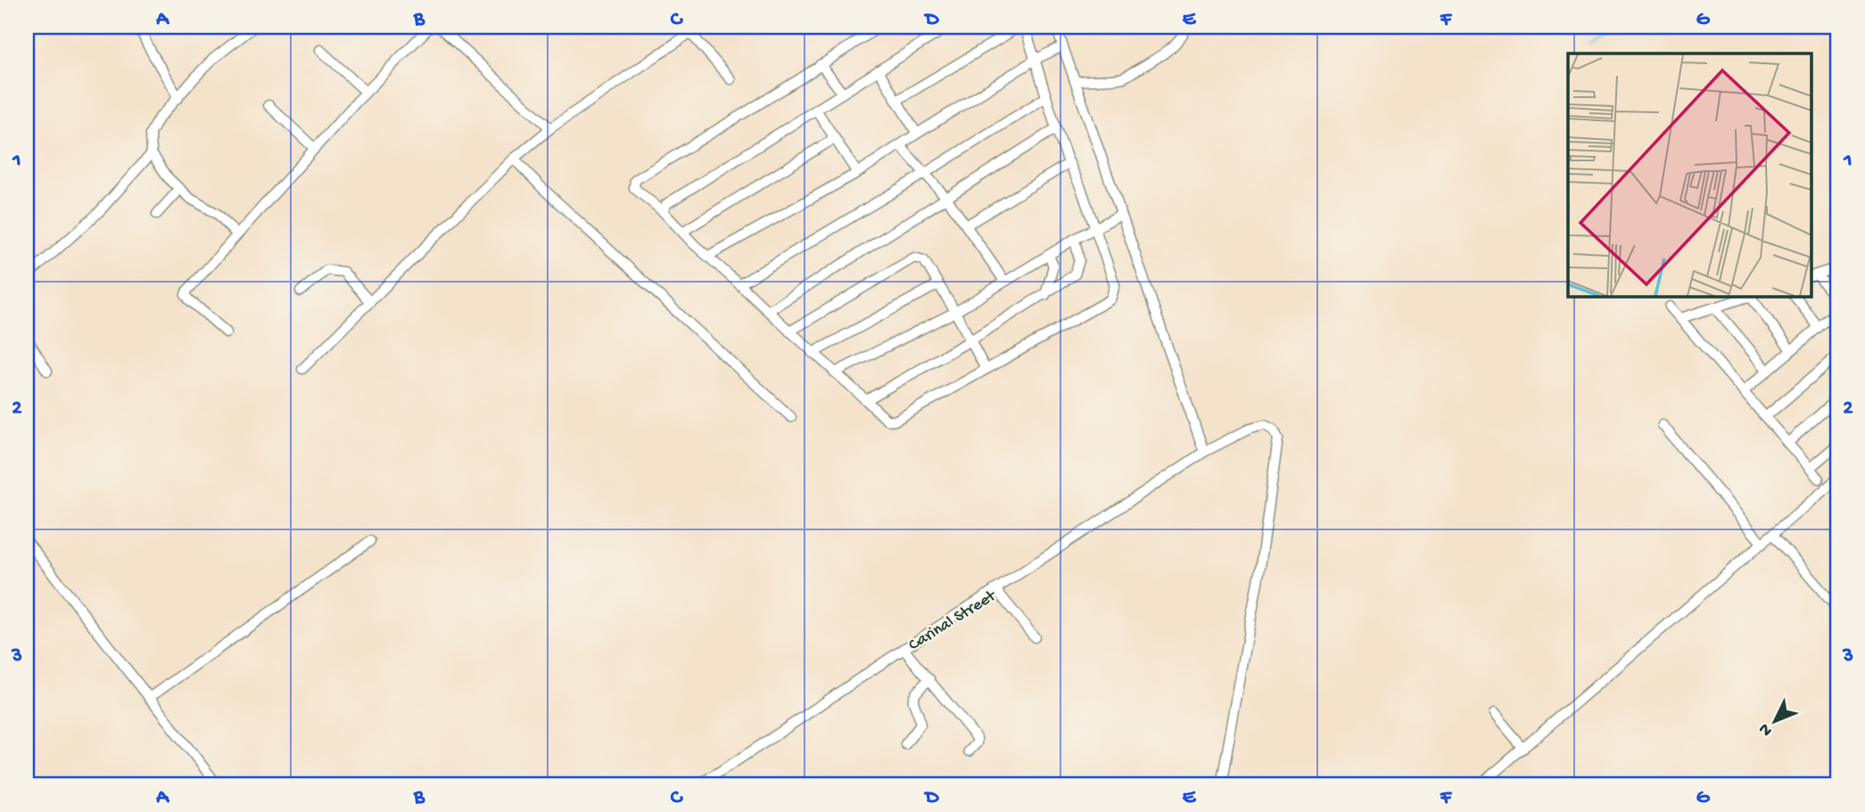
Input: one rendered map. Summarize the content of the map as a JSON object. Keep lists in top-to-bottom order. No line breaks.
{"streets":{"street":["Carinal Street"]},"north":"bottom left","grid":{"columns":["A","B","C","D","E","F","G"],"rows":["1","2","3"]}}
